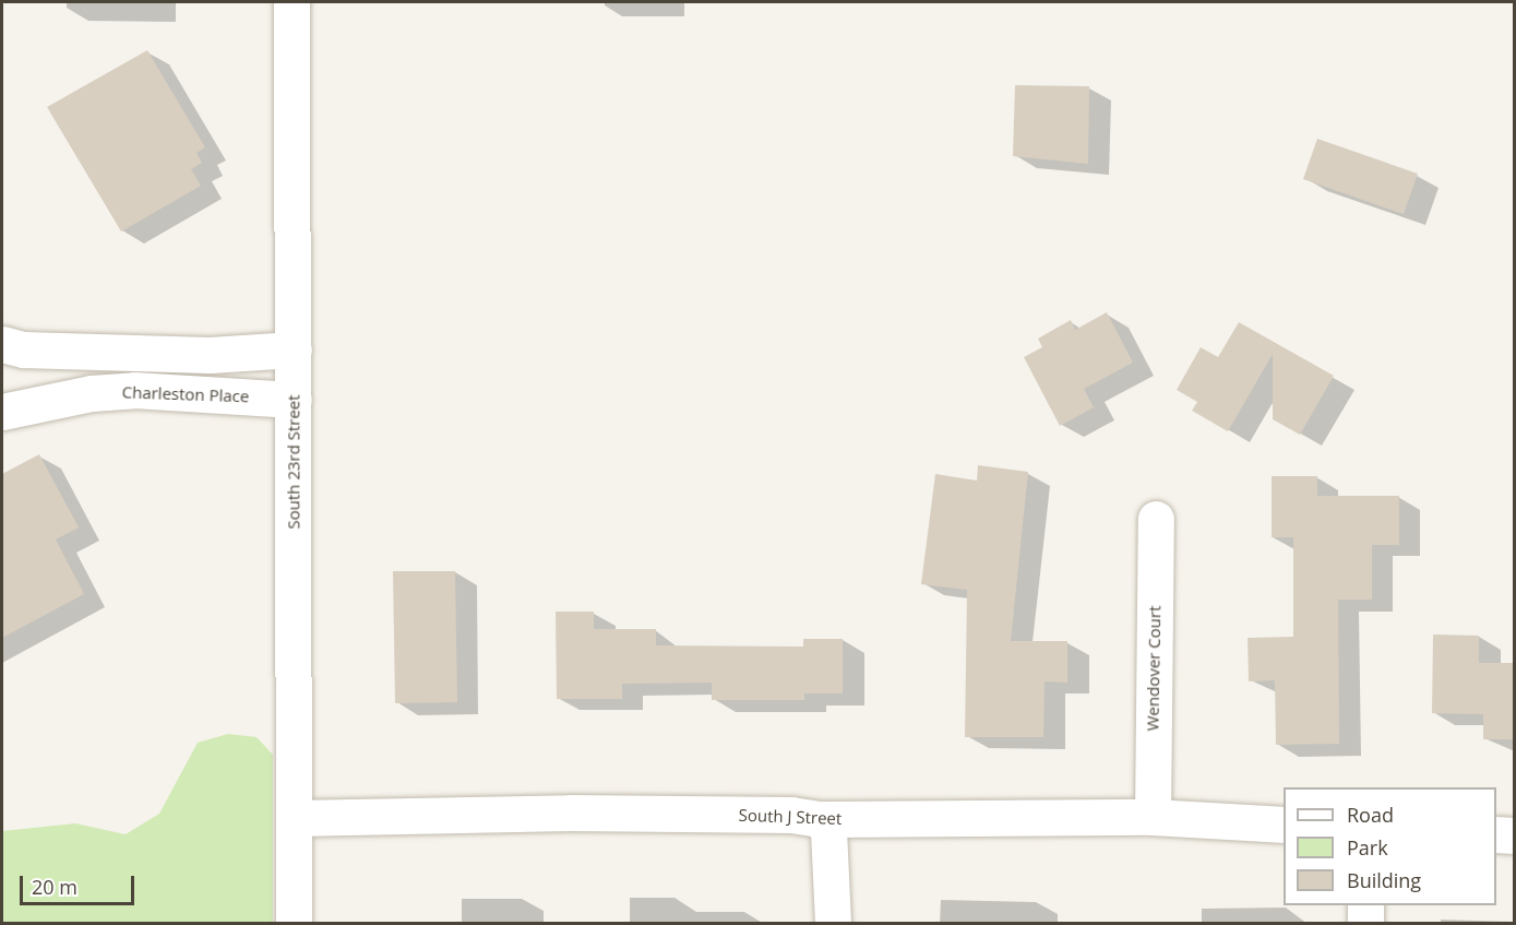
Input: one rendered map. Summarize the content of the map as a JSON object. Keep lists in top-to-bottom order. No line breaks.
{"streets":{"street":["Charleston Place","South 23rd Street","Wendover Court","South J Street"]},"crossings":[["Charleston Place","South 23rd Street"],["South 23rd Street","South J Street"],["Wendover Court","South J Street"]],"legend":["Road","Park","Building"],"scale_bar":"20 m"}
